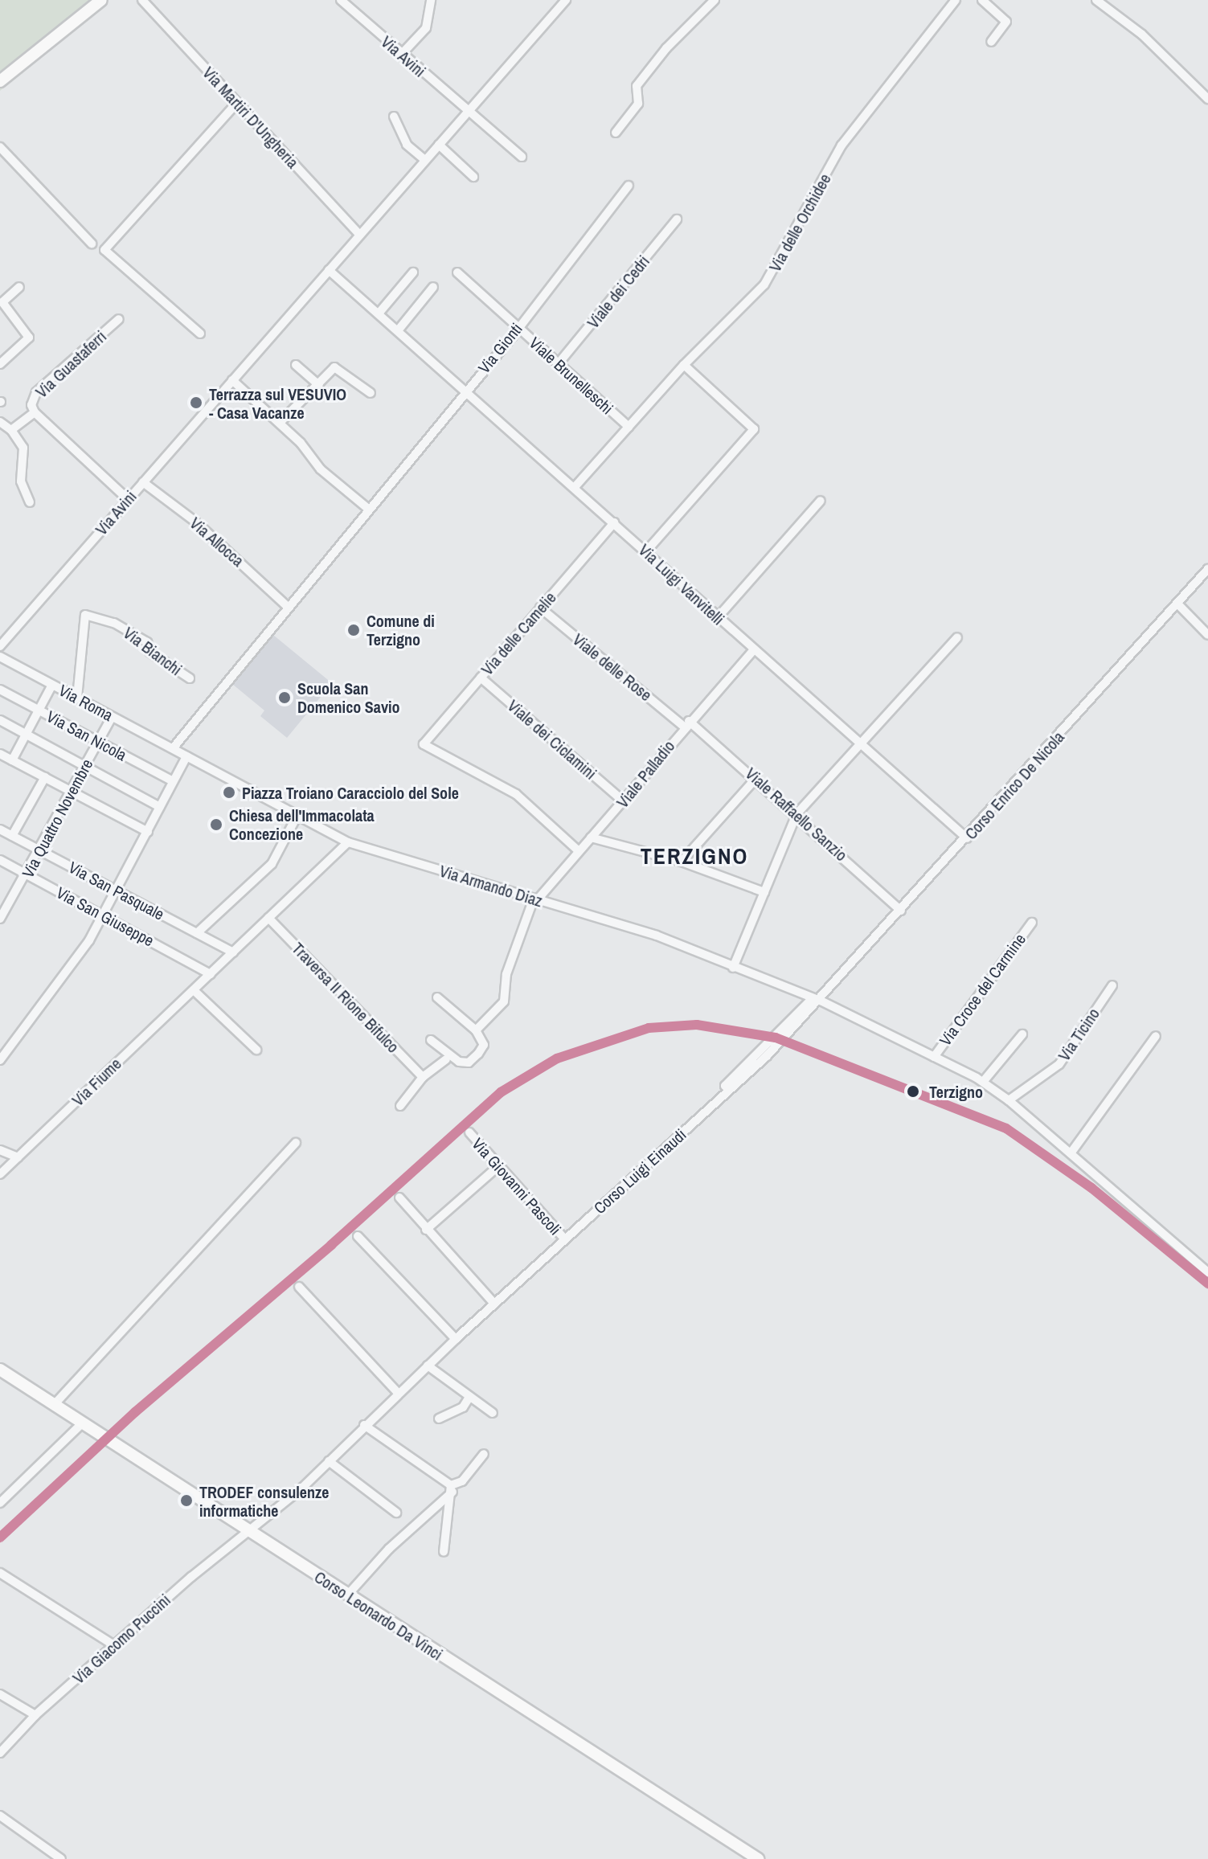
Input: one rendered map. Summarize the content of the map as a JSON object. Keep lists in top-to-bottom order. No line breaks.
{"streets":{"main road":["Corso Leonardo Da Vinci"],"street":["Via Avini","Via Martiri D'Ungheria","Via delle Orchidee","Viale dei Cedri","Via Gionti","Via Guastaferri","Viale Brunelleschi","Via Allocca","Via Luigi Vanvitelli","Via delle Camelie","Via Bianchi","Viale delle Rose","Via Roma","Via San Nicola","Viale dei Ciclamini","Viale Palladio","Corso Enrico De Nicola","Viale Raffaello Sanzio","Via Quattro Novembre","Via Armando Diaz","Via San Pasquale","Via San Giuseppe","Via Croce del Carmine","Traversa II Rione Bifulco","Via Ticino","Via Fiume","Corso Luigi Einaudi","Via Giovanni Pascoli","Via Giacomo Puccini"]},"crossings":[["Via Avini","Via Martiri D'Ungheria"],["Via Avini","Via Guastaferri"],["Via Avini","Via Allocca"],["Via Avini","Via Luigi Vanvitelli"],["Via delle Orchidee","Viale Brunelleschi"],["Via delle Orchidee","Via Luigi Vanvitelli"],["Viale dei Cedri","Viale Brunelleschi"],["Via Gionti","Viale Brunelleschi"],["Via Gionti","Via Allocca"],["Via Gionti","Via Luigi Vanvitelli"],["Via Gionti","Via Roma"],["Via Gionti","Via Armando Diaz"],["Via Luigi Vanvitelli","Via delle Camelie"],["Via Luigi Vanvitelli","Viale Palladio"],["Via Luigi Vanvitelli","Corso Enrico De Nicola"],["Via delle Camelie","Viale delle Rose"],["Via delle Camelie","Viale dei Ciclamini"],["Via delle Camelie","Viale Palladio"],["Via Bianchi","Via Roma"],["Viale delle Rose","Viale Palladio"],["Viale delle Rose","Viale Raffaello Sanzio"],["Via Roma","Via Quattro Novembre"],["Via Roma","Via Armando Diaz"],["Via San Nicola","Via Quattro Novembre"],["Viale dei Ciclamini","Viale Palladio"],["Viale Palladio","Viale Raffaello Sanzio"],["Viale Palladio","Via Armando Diaz"],["Corso Enrico De Nicola","Viale Raffaello Sanzio"],["Corso Enrico De Nicola","Via Armando Diaz"],["Corso Enrico De Nicola","Via Croce del Carmine"],["Corso Enrico De Nicola","Corso Luigi Einaudi"],["Via Quattro Novembre","Via San Pasquale"],["Via Quattro Novembre","Via San Giuseppe"],["Via Armando Diaz","Via Croce del Carmine"],["Via Armando Diaz","Via Fiume"],["Via Armando Diaz","Corso Luigi Einaudi"],["Via San Pasquale","Via Fiume"],["Via San Giuseppe","Via Fiume"],["Via Croce del Carmine","Via Ticino"],["Via Croce del Carmine","Corso Luigi Einaudi"],["Traversa II Rione Bifulco","Via Fiume"],["Corso Luigi Einaudi","Via Giovanni Pascoli"],["Corso Luigi Einaudi","Corso Leonardo Da Vinci"],["Corso Luigi Einaudi","Via Giacomo Puccini"],["Corso Leonardo Da Vinci","Via Giacomo Puccini"]],"districts":["TERZIGNO"],"places":["Terrazza sul VESUVIO - Casa Vacanze","Comune di Terzigno","Scuola San Domenico Savio","Piazza Troiano Caracciolo del Sole","Chiesa dell'Immacolata Concezione","Terzigno","TRODEF consulenze informatiche"]}
